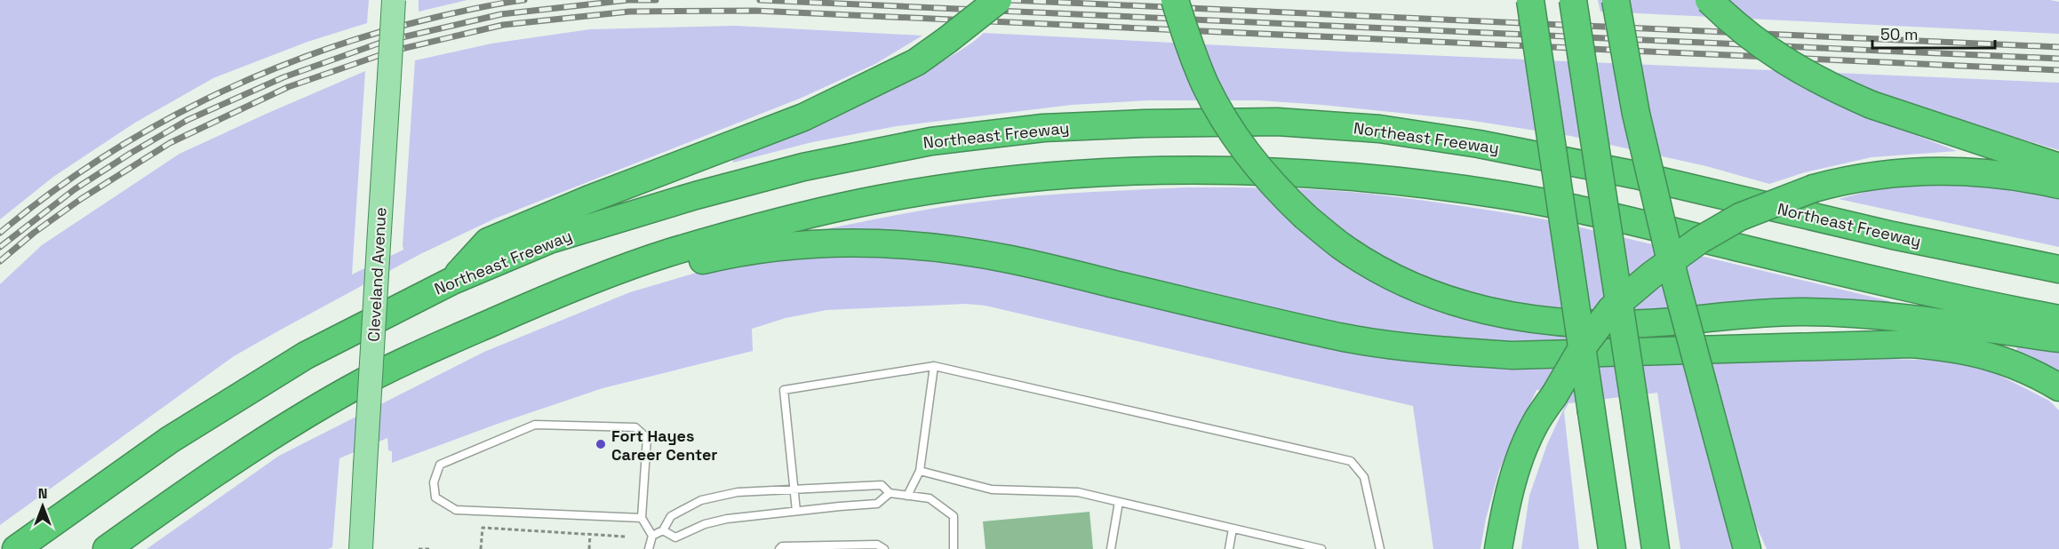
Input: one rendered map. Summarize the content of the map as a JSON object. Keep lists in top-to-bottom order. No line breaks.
{"streets":{"highway":["Northeast Freeway"],"main road":["Cleveland Avenue"]},"places":["Fort Hayes Career Center"],"scale_bar":"50 m","north":"top"}
